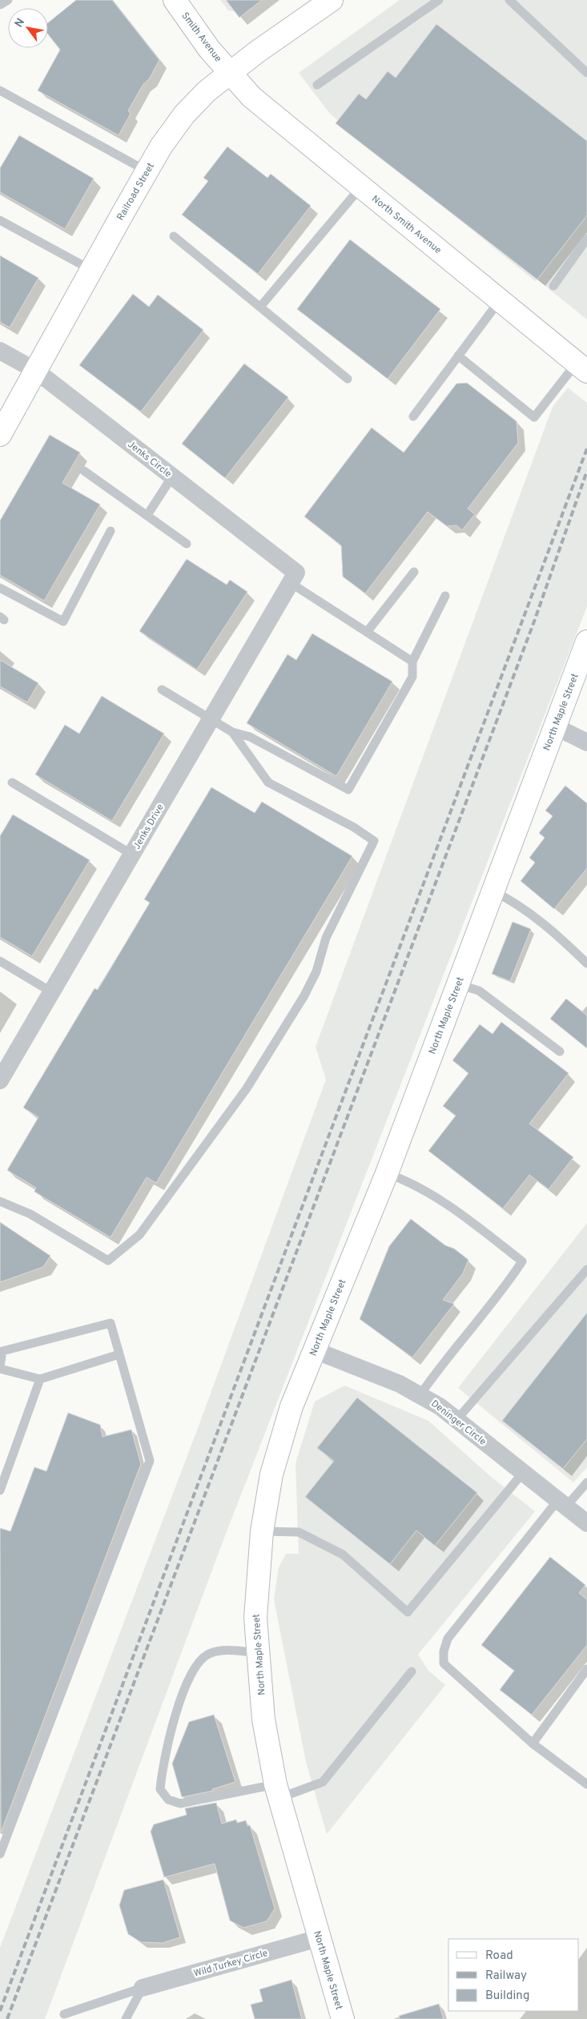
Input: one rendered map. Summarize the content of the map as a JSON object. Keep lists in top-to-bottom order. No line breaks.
{"streets":{"main road":["Smith Avenue","Railroad Street","North Smith Avenue","North Maple Street"],"street":["Jenks Circle","Jenks Drive","Deninger Circle","Wild Turkey Circle"]},"crossings":[["Smith Avenue","Railroad Street"],["Smith Avenue","North Smith Avenue"],["Railroad Street","North Smith Avenue"],["Railroad Street","Jenks Circle"],["Jenks Circle","Jenks Drive"],["North Maple Street","Deninger Circle"],["North Maple Street","Wild Turkey Circle"]],"legend":["Road","Railway","Building"],"north":"top left"}
